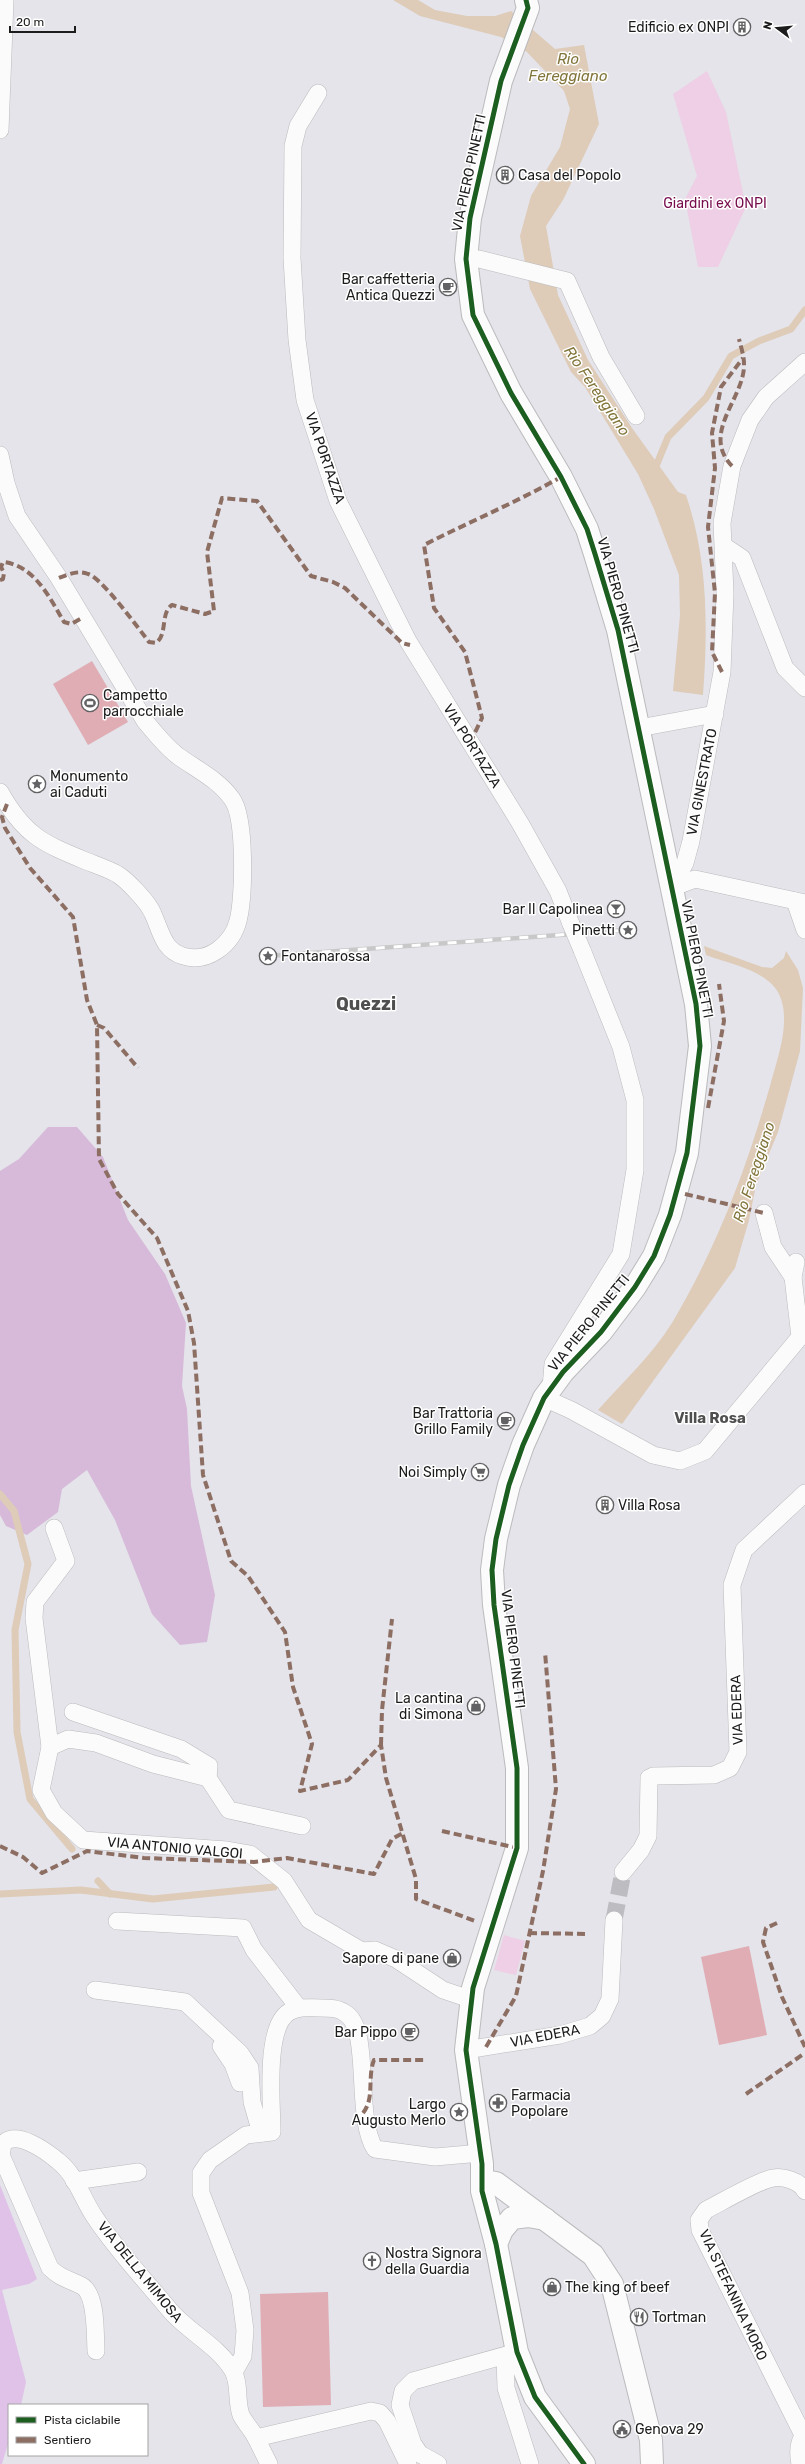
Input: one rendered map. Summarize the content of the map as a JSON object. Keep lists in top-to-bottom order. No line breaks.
{"streets":{"street":["VIA PIERO PINETTI","VIA PORTAZZA","VIA GINESTRATO","VIA EDERA","VIA ANTONIO VALGOI","VIA DELLA MIMOSA","VIA STEFANINA MORO"]},"crossings":[["VIA PIERO PINETTI","VIA PORTAZZA"],["VIA PIERO PINETTI","VIA GINESTRATO"],["VIA PIERO PINETTI","VIA ANTONIO VALGOI"]],"districts":["Quezzi","Villa Rosa"],"water":["Rio Fereggiano"],"parks":["Giardini ex ONPI"],"places":{"building":["Edificio ex ONPI","Casa del Popolo","Villa Rosa"],"cafe":["Bar caffetteria Antica Quezzi","Bar Trattoria Grillo Family","Bar Pippo"],"sports":["Campetto parrocchiale"],"place":["Monumento ai Caduti","Pinetti","Fontanarossa","Largo Augusto Merlo"],"bar":["Bar Il Capolinea"],"supermarket":["Noi Simply"],"shop":["La cantina di Simona","Sapore di pane","The king of beef"],"pharmacy":["Farmacia Popolare"],"church":["Nostra Signora della Guardia"],"restaurant":["Tortman"],"public building":["Genova 29"]},"legend":["Pista ciclabile","Sentiero"],"scale_bar":"20 m","north":"left"}
